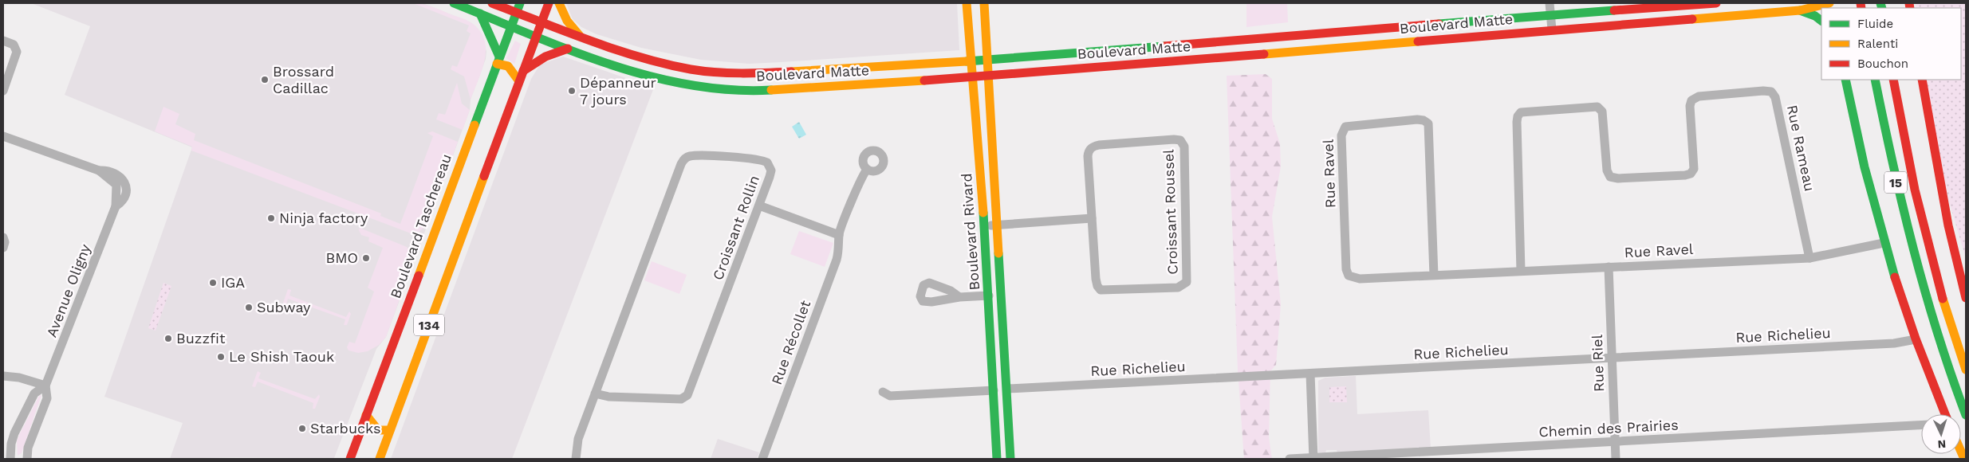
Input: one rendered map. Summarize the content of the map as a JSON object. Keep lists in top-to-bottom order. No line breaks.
{"streets":{"main road":["Boulevard Matte","15","Boulevard Taschereau","Boulevard Rivard","134"],"street":["Rue Rameau","Rue Ravel","Croissant Roussel","Croissant Rollin","Avenue Oligny","Rue Richelieu","Rue Récollet","Rue Riel","Chemin des Prairies"]},"crossings":[["Boulevard Matte","Boulevard Taschereau"],["Boulevard Matte","Boulevard Rivard"],["Boulevard Matte","134"],["Rue Rameau","Rue Ravel"],["Rue Ravel","Rue Riel"],["Boulevard Rivard","Rue Richelieu"],["Rue Richelieu","Rue Riel"],["Rue Riel","Chemin des Prairies"]],"places":["Brossard Cadillac","Dépanneur 7 jours","Ninja factory","BMO","IGA","Subway","Buzzfit","Le Shish Taouk","Starbucks"],"legend":["Fluide","Ralenti","Bouchon"],"north":"bottom"}
